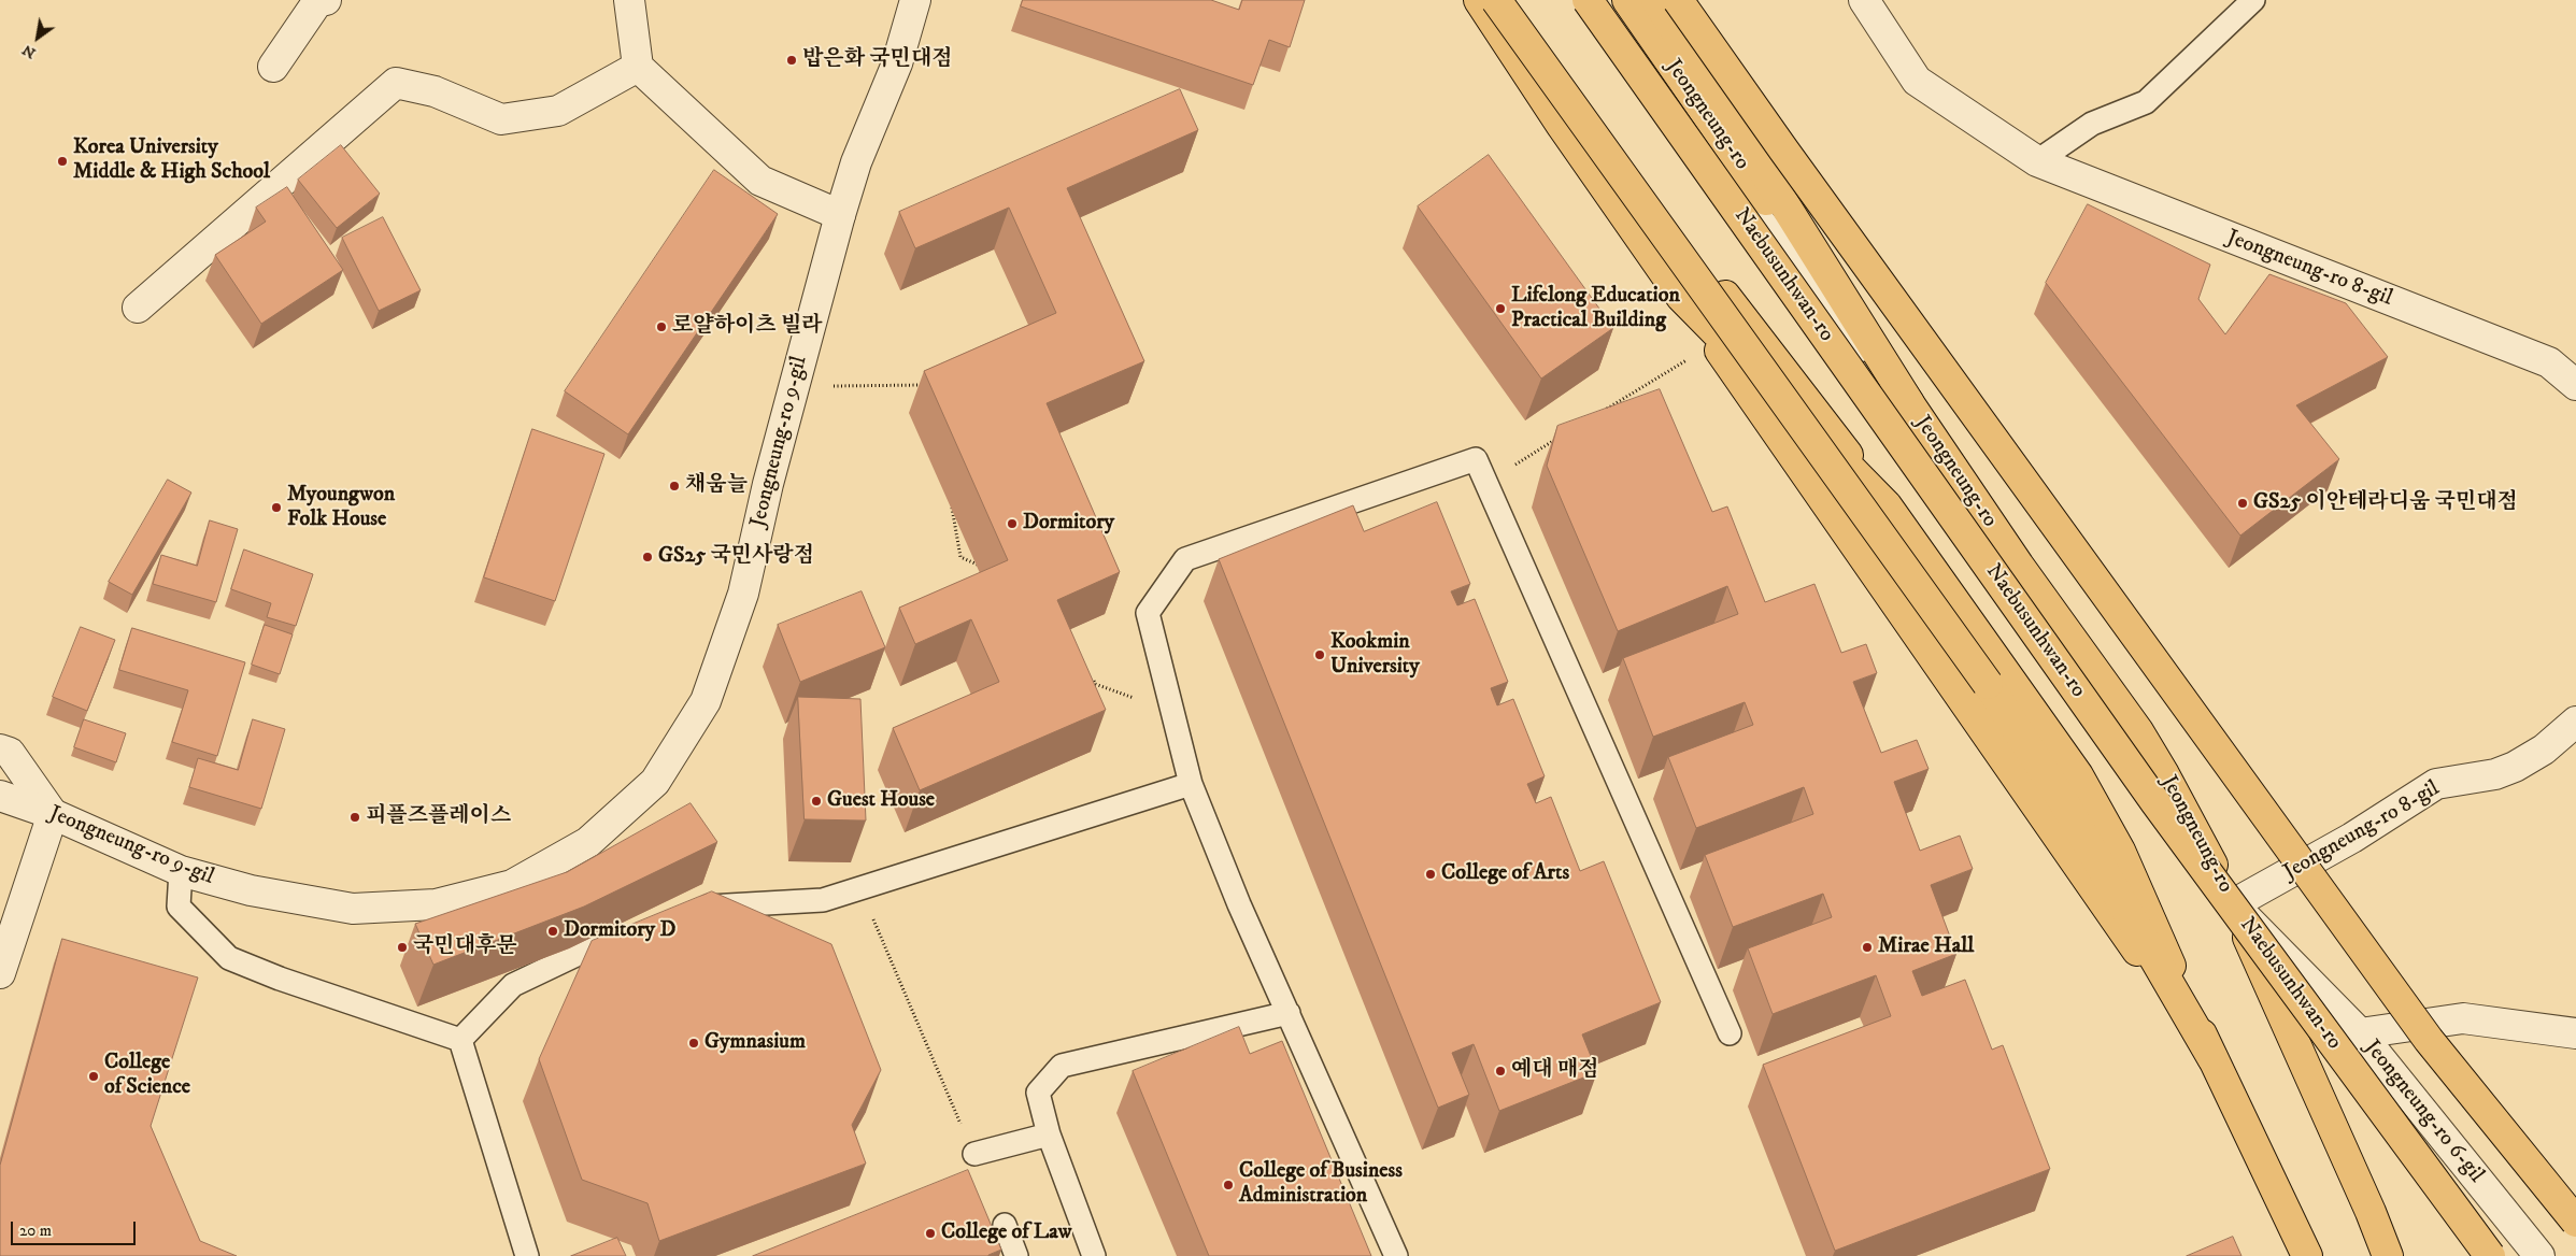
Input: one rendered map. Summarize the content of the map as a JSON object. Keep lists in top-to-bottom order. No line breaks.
{"streets":{"main road":["Jeongneung-ro","Naebusunhwan-ro"],"street":["Jeongneung-ro 8-gil","Jeongneung-ro 9-gil","Jeongneung-ro 6-gil"]},"crossings":[["Jeongneung-ro","Jeongneung-ro 8-gil"],["Jeongneung-ro","Jeongneung-ro 6-gil"],["Jeongneung-ro 8-gil","Jeongneung-ro 6-gil"]],"places":["밥은화 국민대점","Korea University Middle & High School","Lifelong Education Practical Building","로얄하이츠 빌라","채움늘","GS25 이안테라디움 국민대점","Myoungwon Folk House","Dormitory","GS25 국민사랑점","Kookmin University","Guest House","피플즈플레이스","College of Arts","Dormitory D","국민대후문","Mirae Hall","Gymnasium","예대 매점","College of Science","College of Business Administration","College of Law"],"scale_bar":"20 m","north":"bottom left"}
